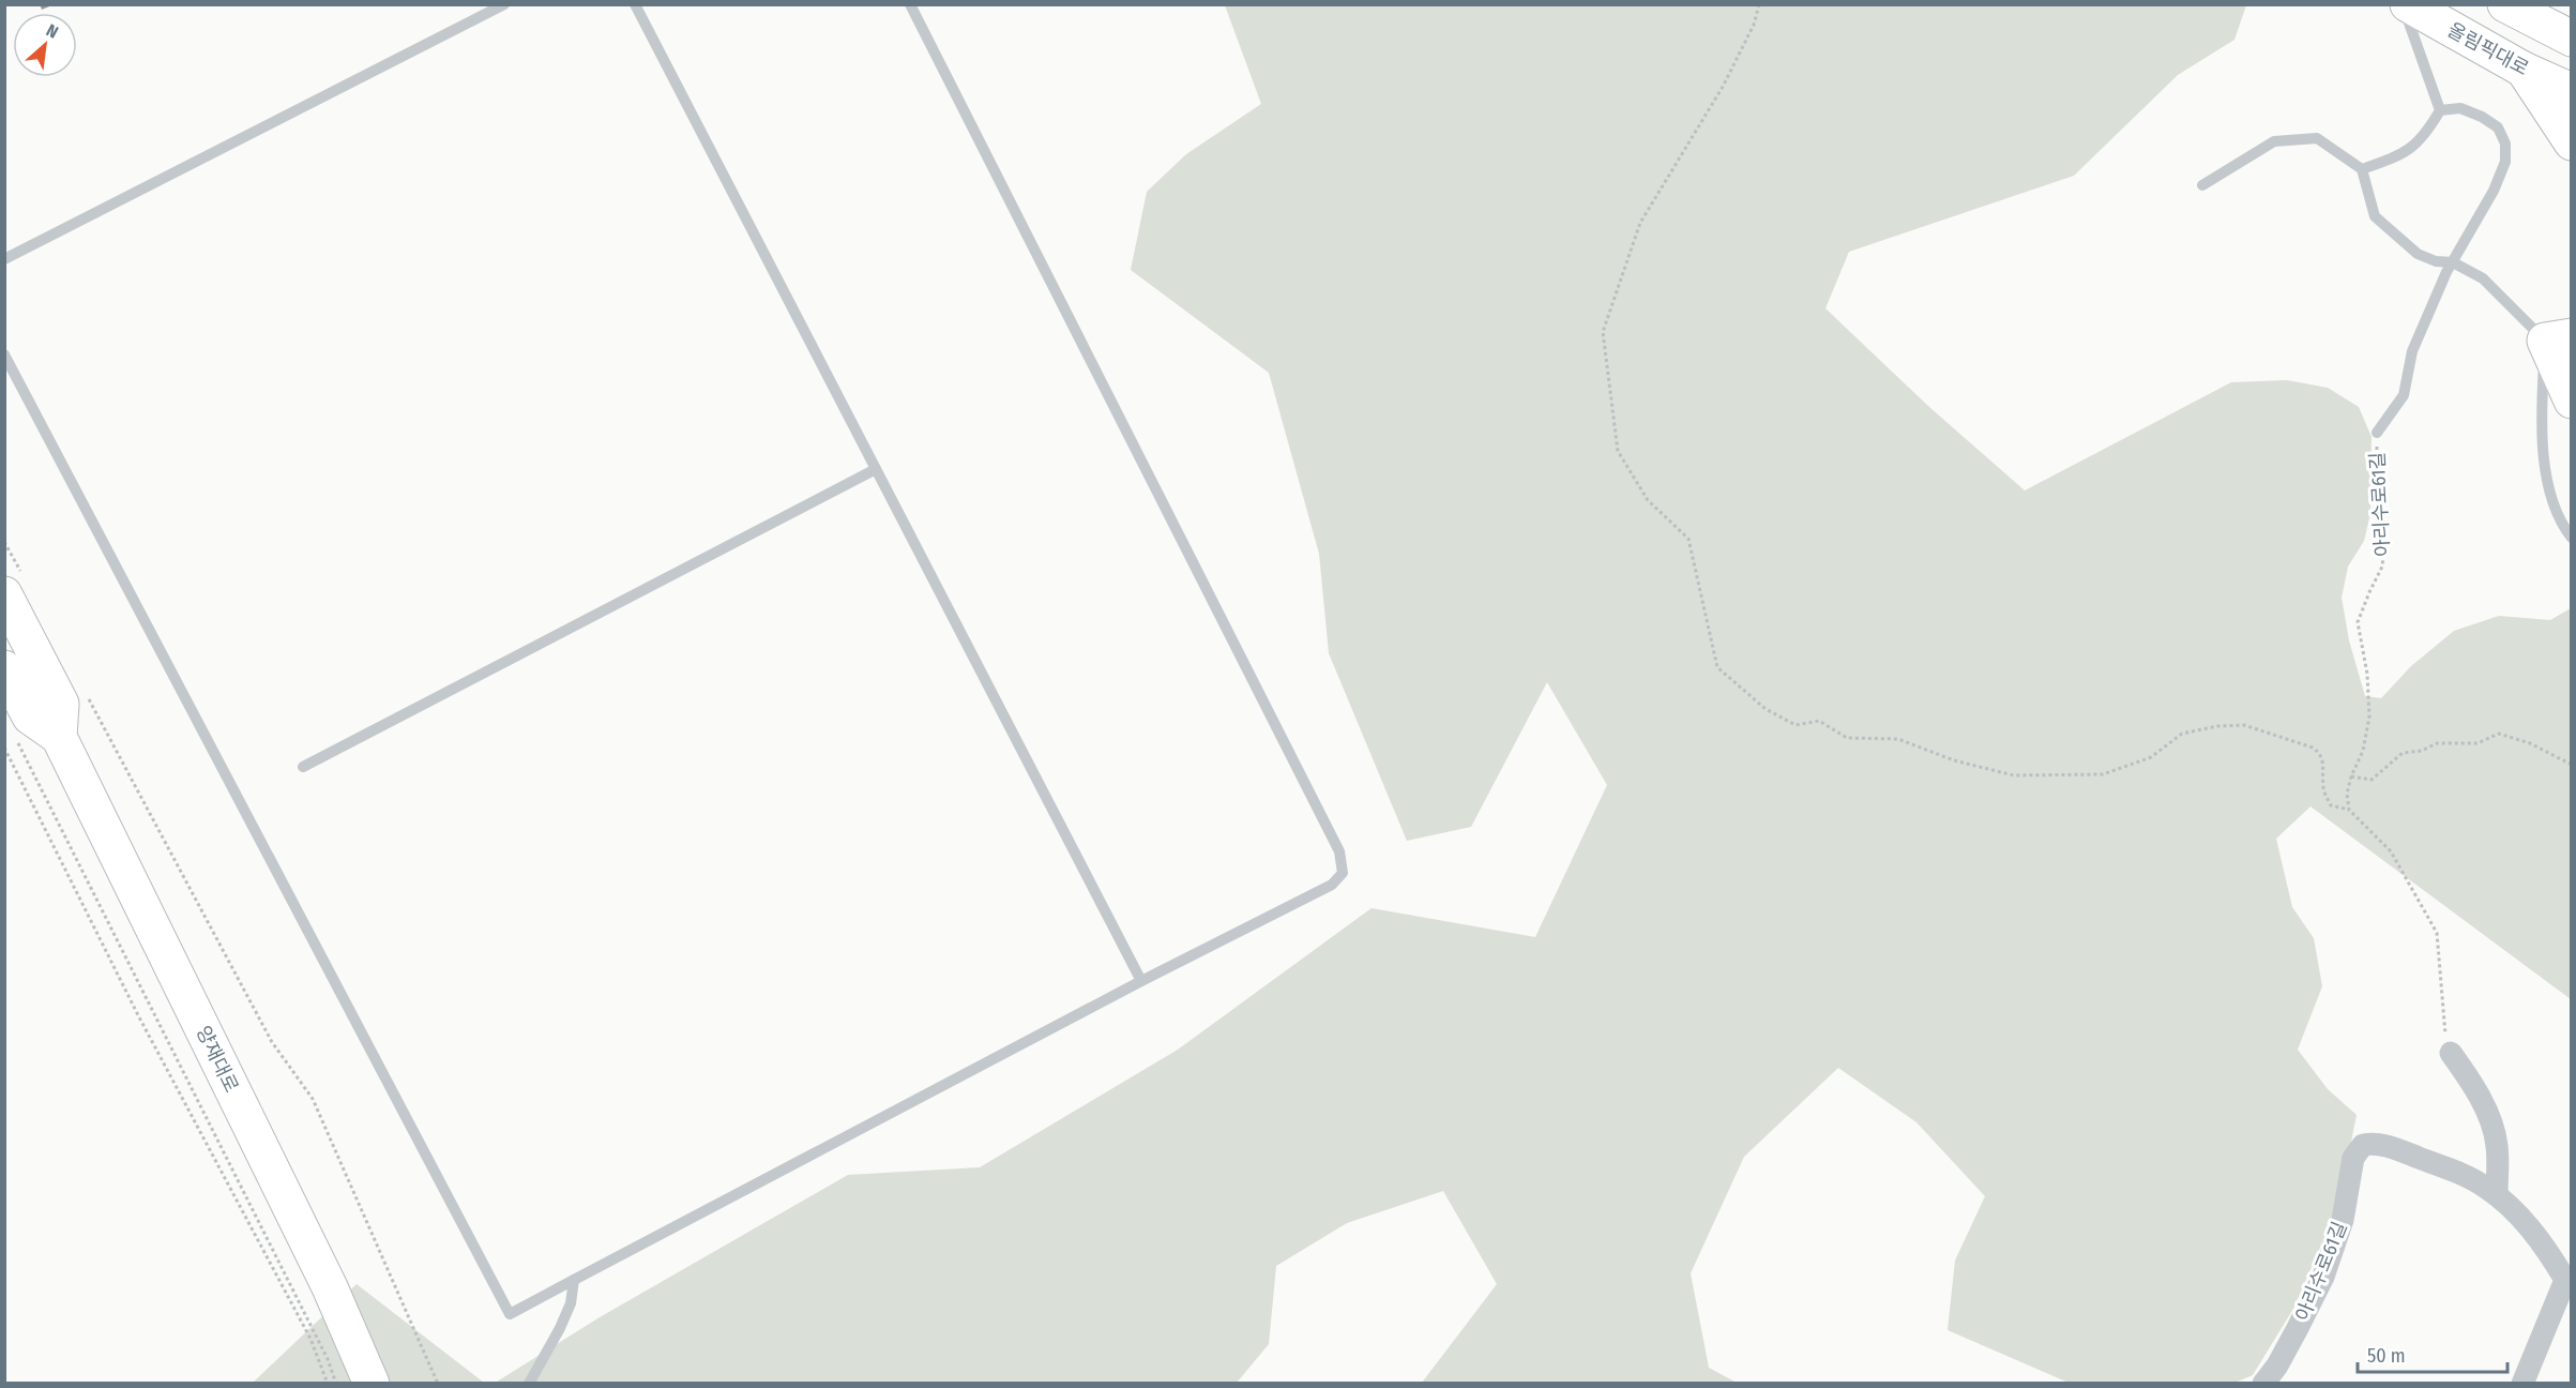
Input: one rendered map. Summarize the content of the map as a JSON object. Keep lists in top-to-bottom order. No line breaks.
{"streets":{"main road":["올림픽대로","양재대로"],"street":["아리수로61길"]},"scale_bar":"50 m","north":"top right"}
